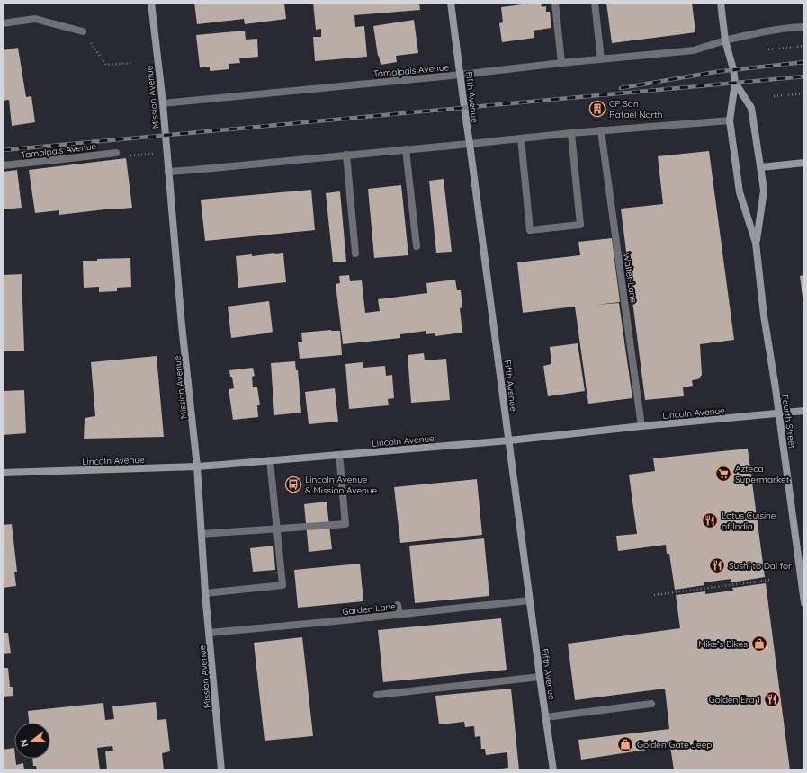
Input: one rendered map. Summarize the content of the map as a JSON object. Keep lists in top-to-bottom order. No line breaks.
{"streets":{"street":["Tamalpais Avenue","Mission Avenue","Fifth Avenue","Walter Lane","Lincoln Avenue","Fourth Street","Garden Lane"]},"crossings":[["Tamalpais Avenue","Mission Avenue"],["Tamalpais Avenue","Fifth Avenue"],["Tamalpais Avenue","Fourth Street"],["Mission Avenue","Lincoln Avenue"],["Mission Avenue","Garden Lane"],["Fifth Avenue","Lincoln Avenue"],["Fifth Avenue","Garden Lane"],["Walter Lane","Lincoln Avenue"],["Lincoln Avenue","Fourth Street"]],"places":{"building":["CP San Rafael North"],"supermarket":["Azteca Supermarket"],"bus stop":["Lincoln Avenue & Mission Avenue"],"restaurant":["Lotus Cuisine of India","Sushi to Dai for","Golden Era 1"],"shop":["Mike’s Bikes","Golden Gate Jeep"]},"north":"left"}
